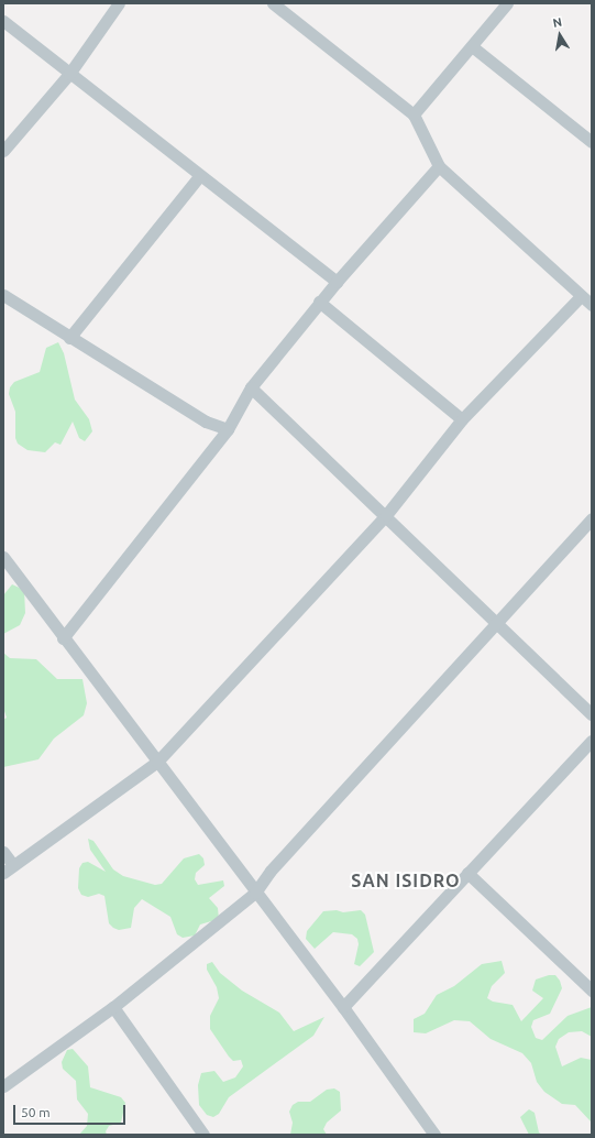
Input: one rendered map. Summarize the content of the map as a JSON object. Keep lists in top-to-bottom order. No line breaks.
{"districts":["SAN ISIDRO"],"scale_bar":"50 m","north":"top"}
